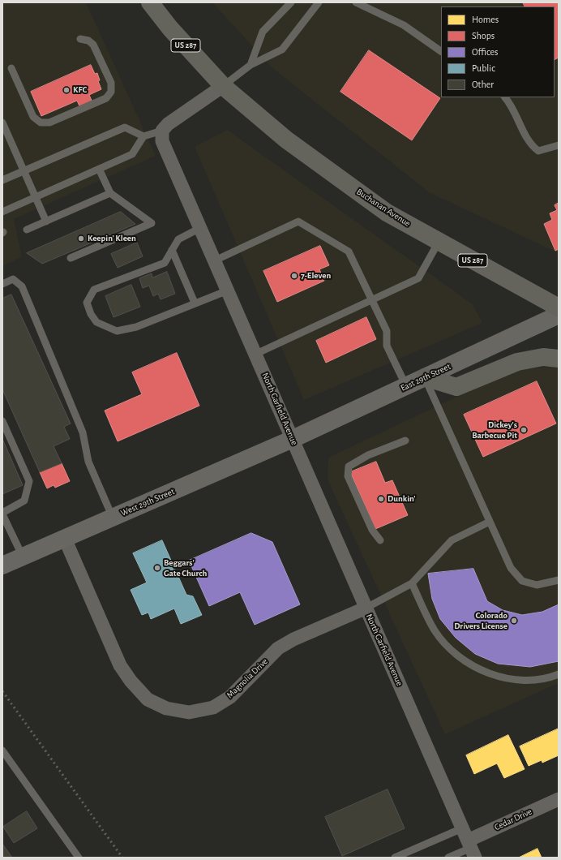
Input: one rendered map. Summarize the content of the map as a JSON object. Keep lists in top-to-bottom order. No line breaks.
{"streets":{"highway":["US 287","Buchanan Avenue"],"main road":["East 29th Street","West 29th Street"],"street":["North Garfield Avenue","Magnolia Drive","Cedar Drive"]},"crossings":[["US 287","Buchanan Avenue"],["East 29th Street","North Garfield Avenue"],["East 29th Street","West 29th Street"],["North Garfield Avenue","West 29th Street"],["North Garfield Avenue","Magnolia Drive"],["North Garfield Avenue","Cedar Drive"],["West 29th Street","Magnolia Drive"]],"places":["KFC","Keepin' Kleen","7-Eleven","Dickey's Barbecue Pit","Dunkin'","Beggars' Gate Church","Colorado Drivers License"],"legend":["Homes","Shops","Offices","Public","Other"]}
